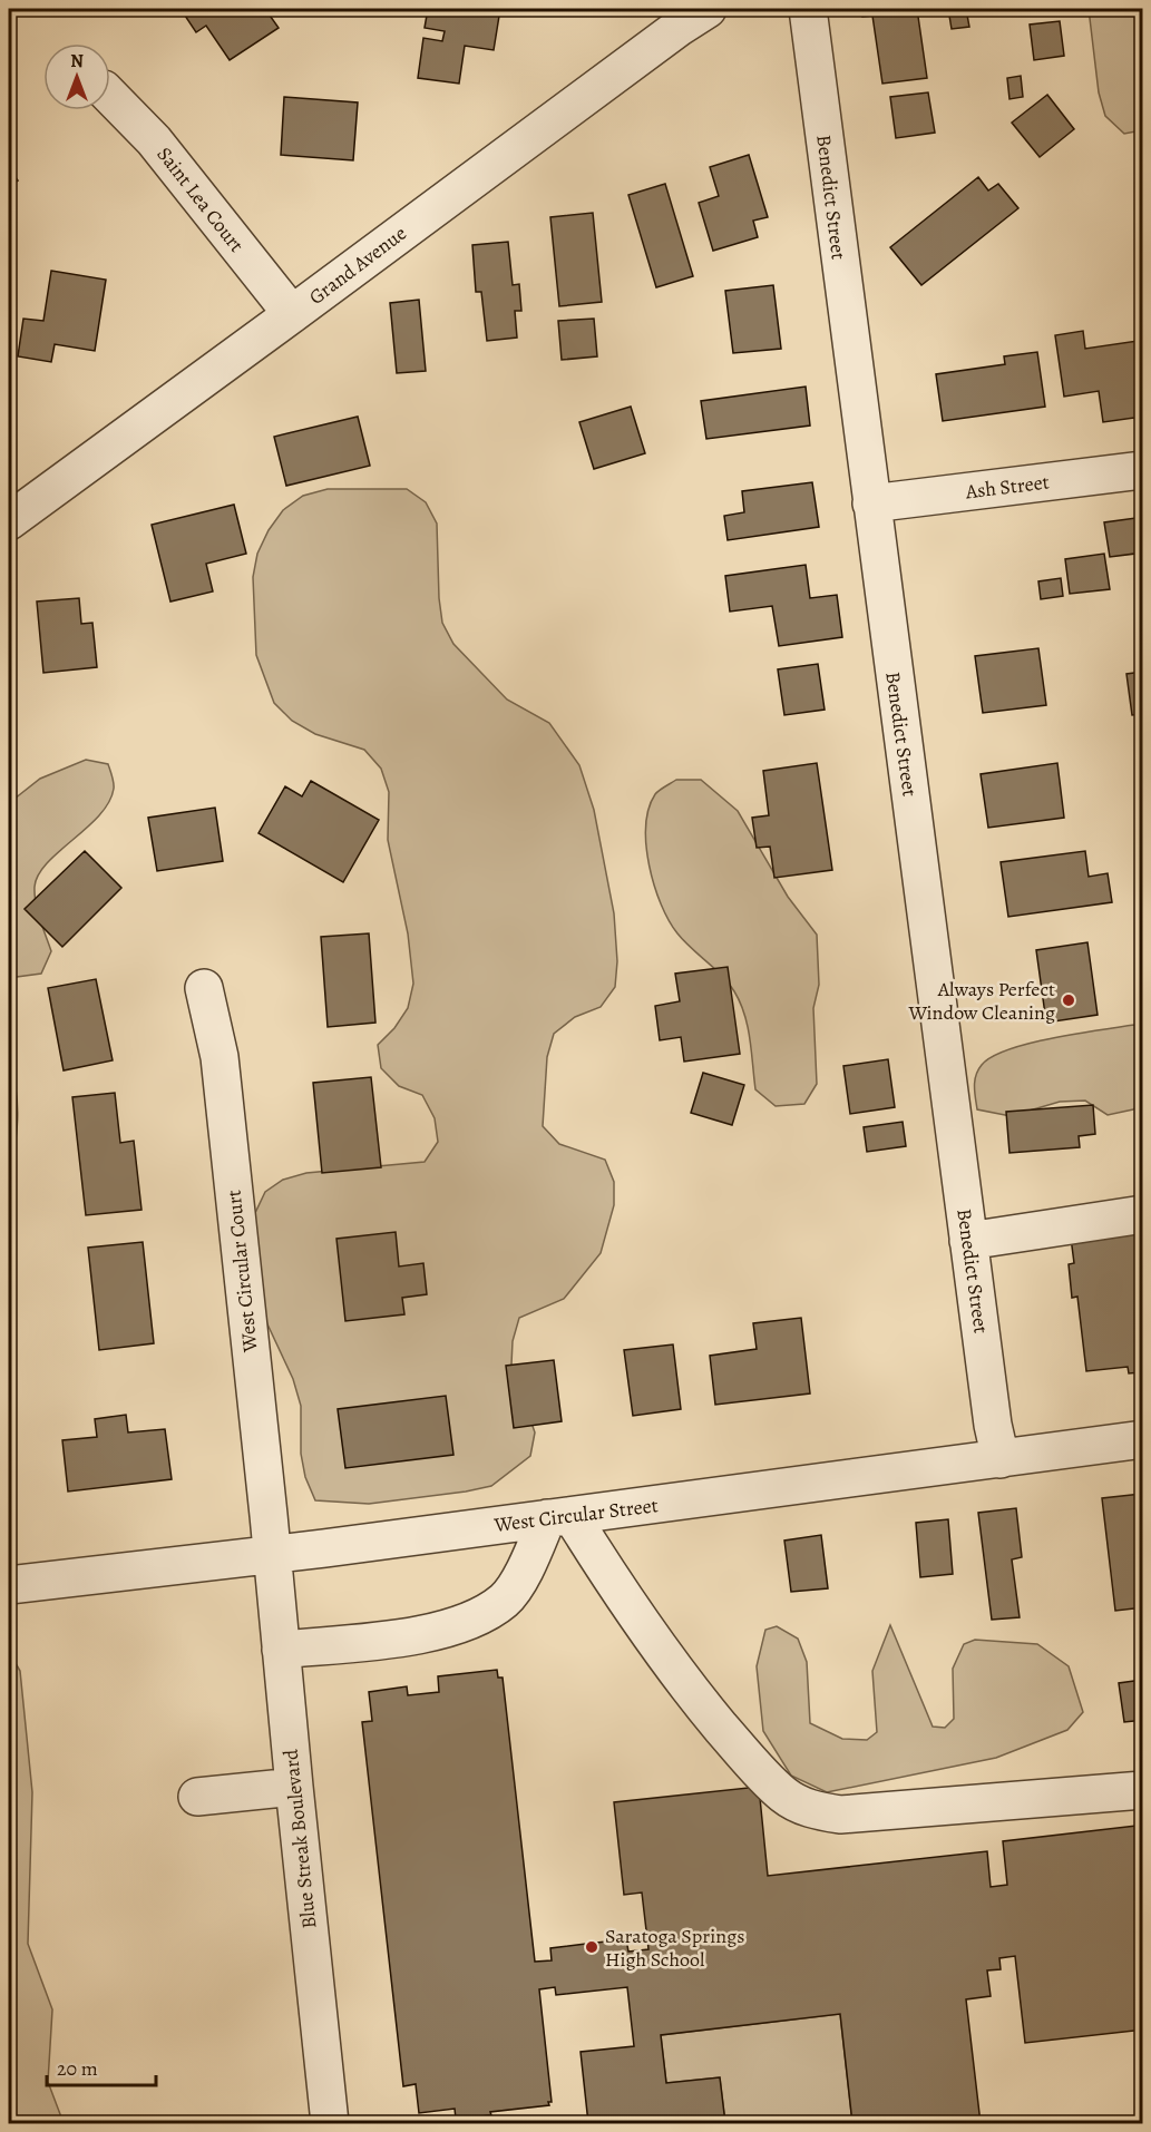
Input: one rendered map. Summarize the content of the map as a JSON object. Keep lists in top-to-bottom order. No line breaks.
{"streets":{"street":["Benedict Street","Saint Lea Court","Grand Avenue","Ash Street","West Circular Court","West Circular Street","Blue Streak Boulevard"]},"crossings":[["Benedict Street","Ash Street"],["Benedict Street","West Circular Street"],["Saint Lea Court","Grand Avenue"],["West Circular Court","West Circular Street"],["West Circular Court","Blue Streak Boulevard"],["West Circular Street","Blue Streak Boulevard"]],"places":["Always Perfect Window Cleaning","Saratoga Springs High School"],"scale_bar":"20 m","north":"top"}
